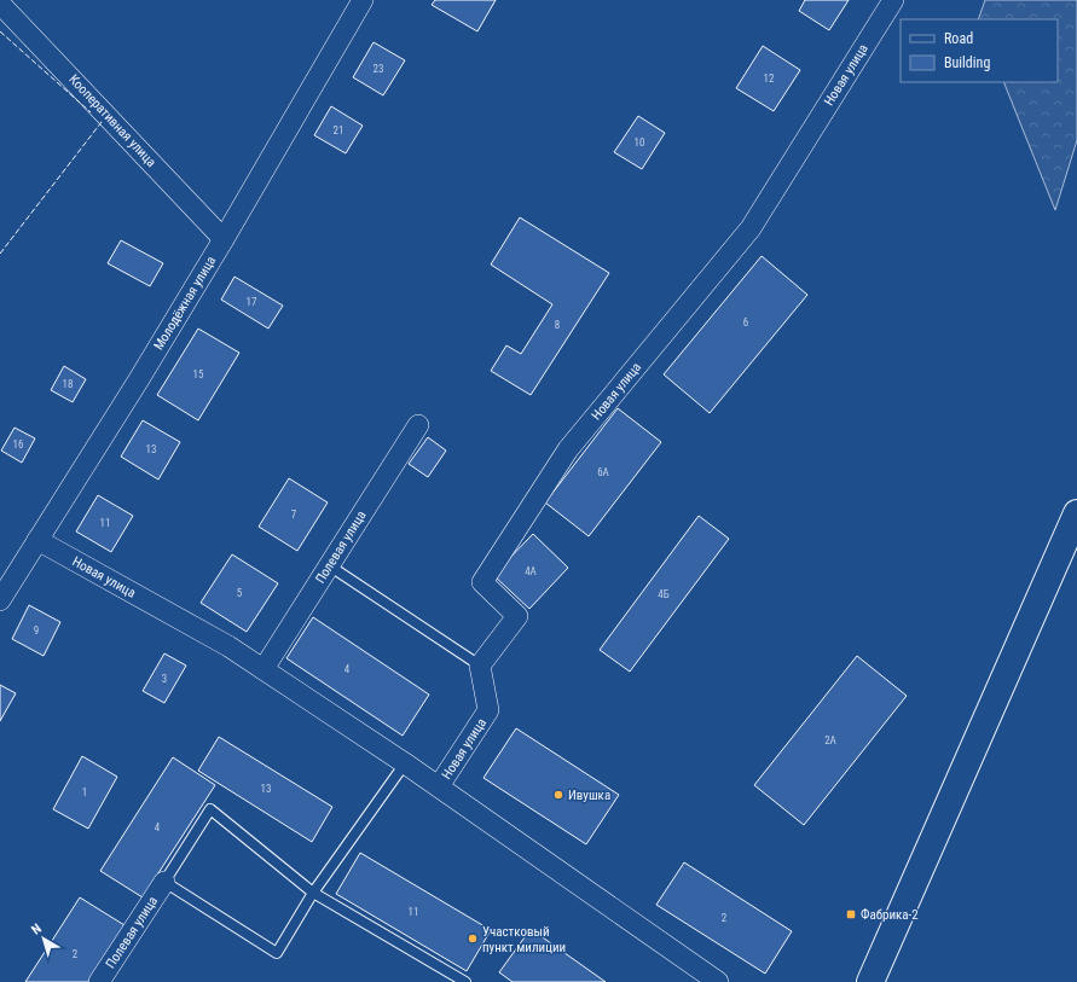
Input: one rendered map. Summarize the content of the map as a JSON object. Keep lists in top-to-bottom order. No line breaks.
{"streets":{"street":["Новая улица","Кооперативная улица","Молодёжная улица","Полевая улица"]},"crossings":[["Новая улица","Молодёжная улица"],["Новая улица","Полевая улица"],["Кооперативная улица","Молодёжная улица"]],"places":{"other":["Ивушка","Участковый пункт милиции"],"transit":["Фабрика-2"]},"house_numbers":["23","12","21","10","17","6","8","15","18","16","13","6А","7","11","4А","5","4Б","9","4","3","2А","13","1","4","11","2","2"],"legend":["Road","Building"],"north":"top left"}
